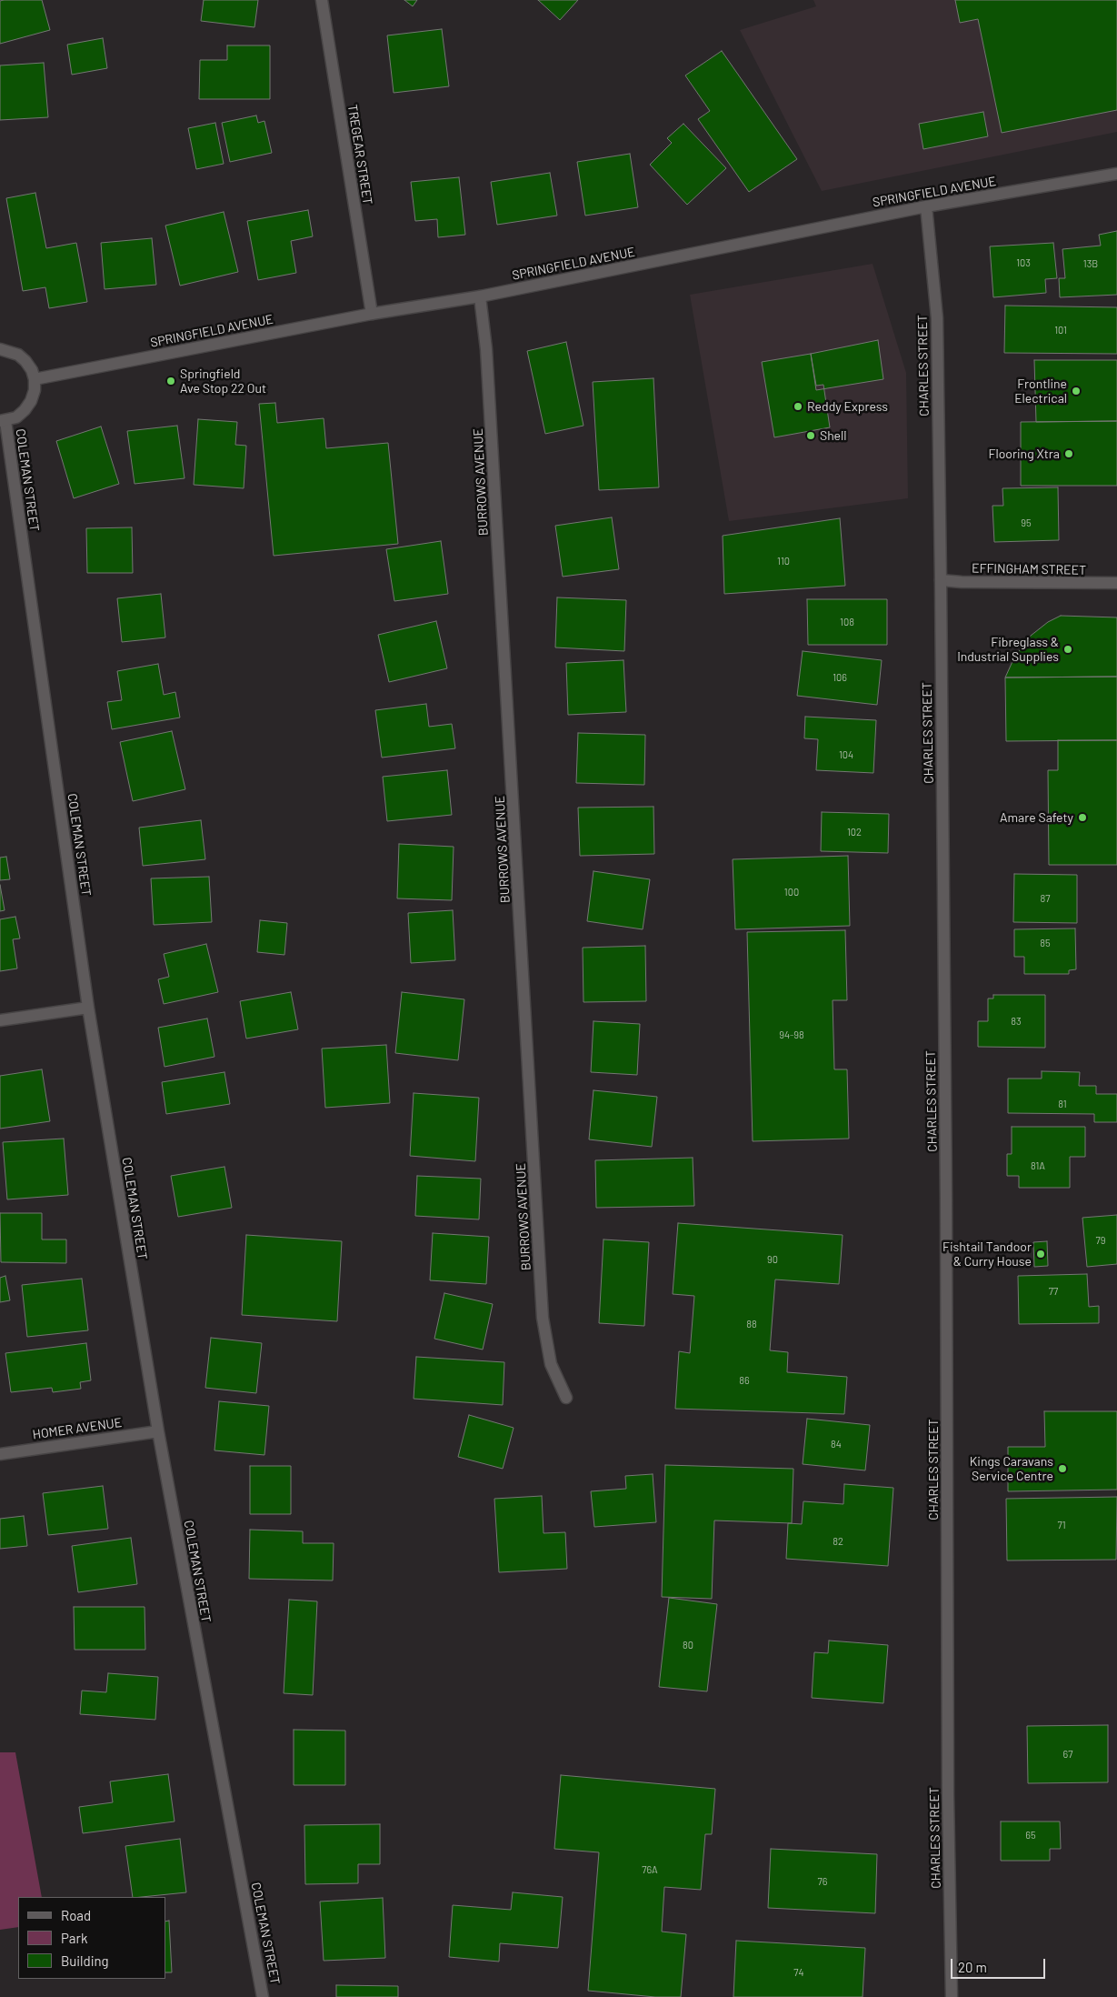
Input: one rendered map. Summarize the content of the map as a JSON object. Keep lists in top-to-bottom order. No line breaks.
{"streets":{"street":["TREGEAR STREET","SPRINGFIELD AVENUE","CHARLES STREET","COLEMAN STREET","BURROWS AVENUE","EFFINGHAM STREET","HOMER AVENUE"]},"crossings":[["TREGEAR STREET","SPRINGFIELD AVENUE"],["SPRINGFIELD AVENUE","CHARLES STREET"],["SPRINGFIELD AVENUE","BURROWS AVENUE"],["CHARLES STREET","EFFINGHAM STREET"],["COLEMAN STREET","HOMER AVENUE"]],"places":["Springfield Ave Stop 22 Out","Frontline Electrical","Reddy Express","Shell","Flooring Xtra","Fibreglass & Industrial Supplies","Amare Safety","Fishtail Tandoor & Curry House","Kings Caravans Service Centre"],"house_numbers":["103","13B","101","95","110","108","106","104","102","100","87","85","83","94-98","81","81A","79","90","77","88","86","84","71","82","80","67","65","76A","76","74"],"legend":["Road","Park","Building"],"scale_bar":"20 m"}
